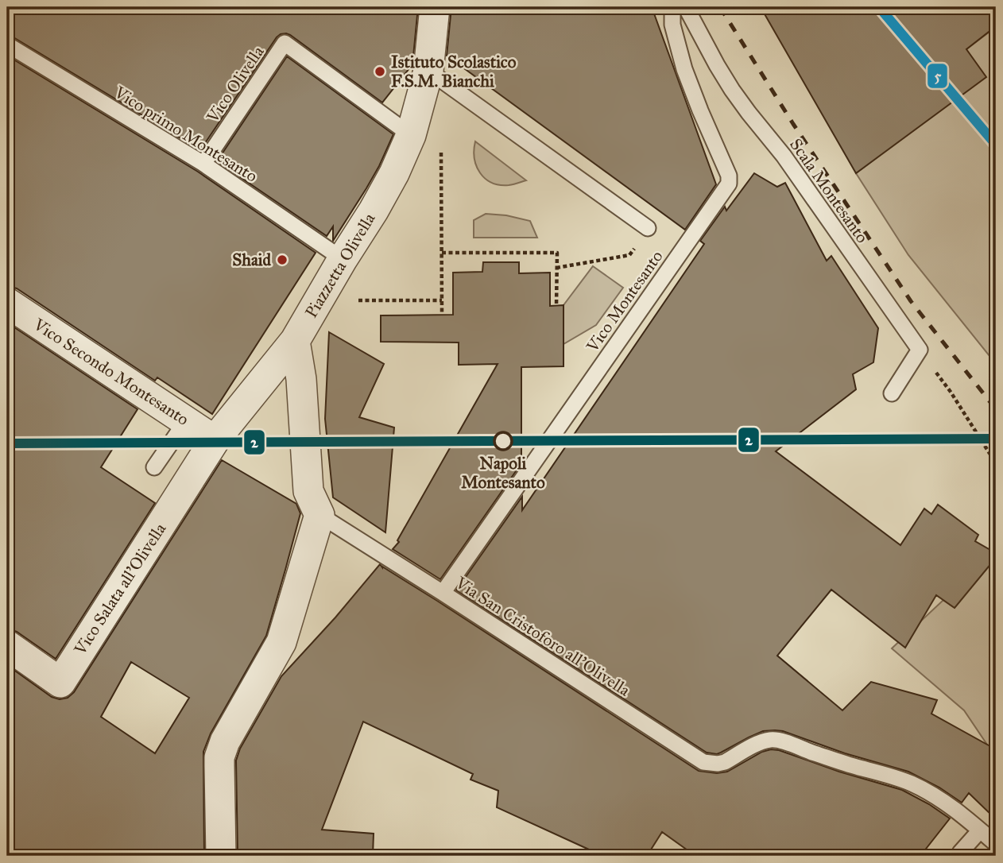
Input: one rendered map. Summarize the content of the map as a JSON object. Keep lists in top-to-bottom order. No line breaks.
{"streets":{"street":["Piazzetta Olivella","Vico Secondo Montesanto","Vico Salata all'Olivella"],"lane":["Vico Olivella","Vico primo Montesanto","Scala Montesanto","Vico Montesanto","Via San Cristoforo all'Olivella"]},"crossings":[["Vico Olivella","Vico primo Montesanto"],["Vico Olivella","Piazzetta Olivella"],["Vico primo Montesanto","Piazzetta Olivella"],["Piazzetta Olivella","Vico Secondo Montesanto"],["Piazzetta Olivella","Vico Salata all'Olivella"],["Vico Montesanto","Via San Cristoforo all'Olivella"],["Vico Secondo Montesanto","Vico Salata all'Olivella"]],"places":["Istituto Scolastico F.S.M. Bianchi","Shaid","Napoli Montesanto"],"lines":["transit line 5","transit line 2"]}
